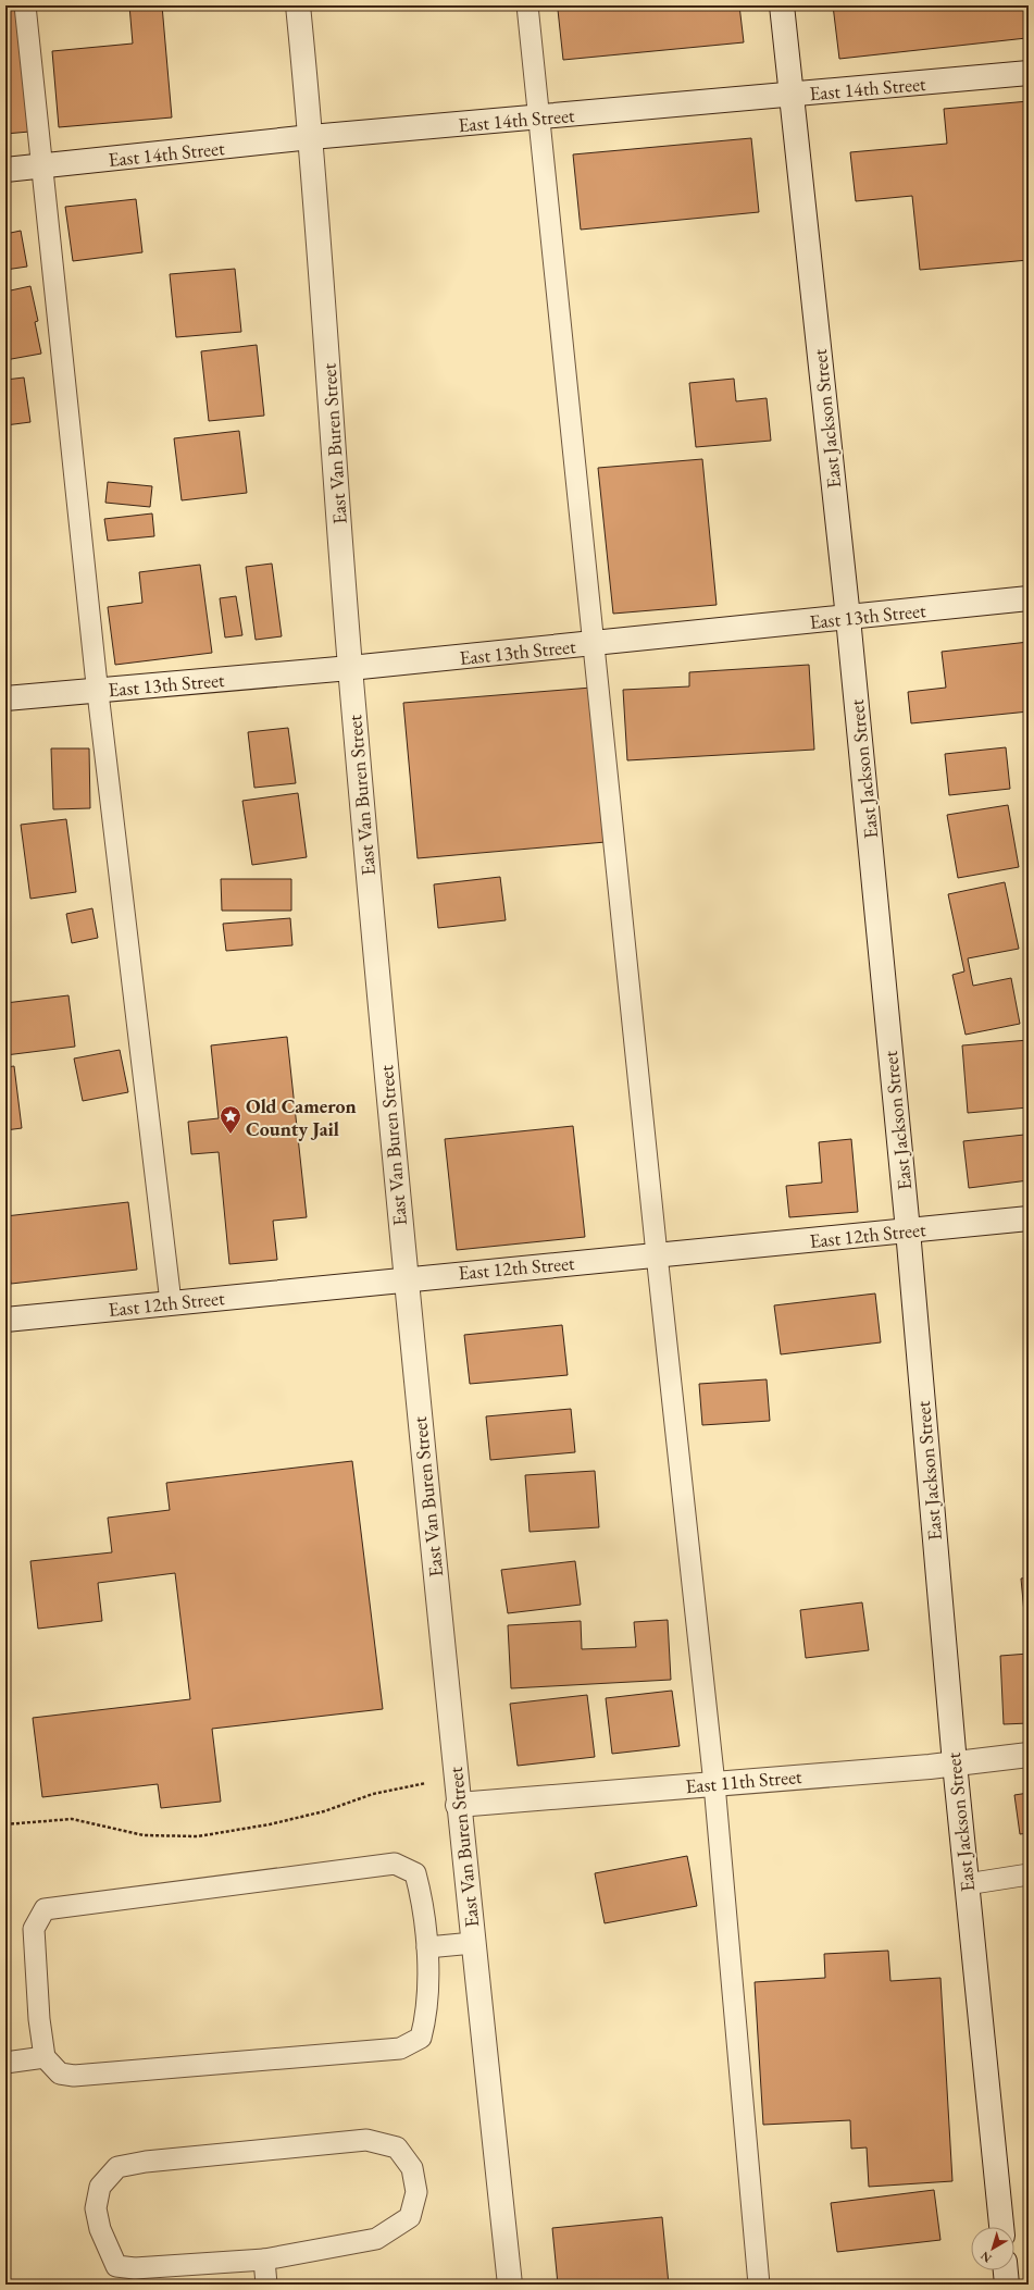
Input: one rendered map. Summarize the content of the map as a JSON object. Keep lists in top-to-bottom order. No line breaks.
{"streets":{"main road":["East 14th Street","East Jackson Street","East Van Buren Street","East 13th Street","East 12th Street","East 11th Street"]},"crossings":[["East 14th Street","East Jackson Street"],["East 14th Street","East Van Buren Street"],["East Jackson Street","East 13th Street"],["East Jackson Street","East 12th Street"],["East Jackson Street","East 11th Street"],["East Van Buren Street","East 13th Street"],["East Van Buren Street","East 12th Street"],["East Van Buren Street","East 11th Street"]],"places":{"place":["Old Cameron County Jail"]},"north":"bottom left"}
